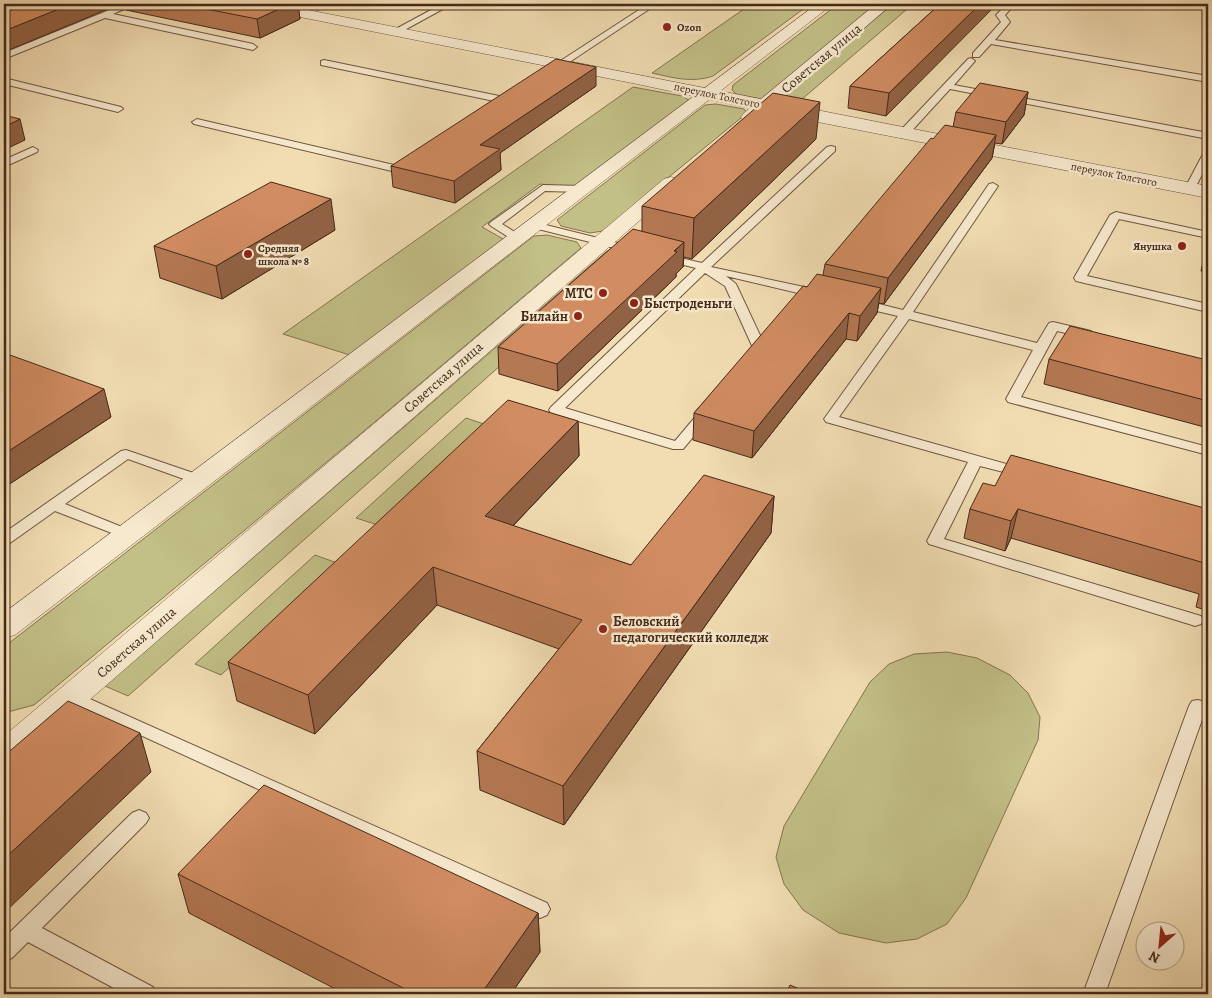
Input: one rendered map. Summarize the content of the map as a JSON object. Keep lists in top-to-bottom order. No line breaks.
{"streets":{"street":["Советская улица","переулок Толстого"]},"crossings":[["Советская улица","переулок Толстого"]],"places":["Ozon","Янушка","Средняя школа № 8","МТС","Быстроденьги","Билайн","Беловский педагогический колледж"],"north":"bottom left"}
